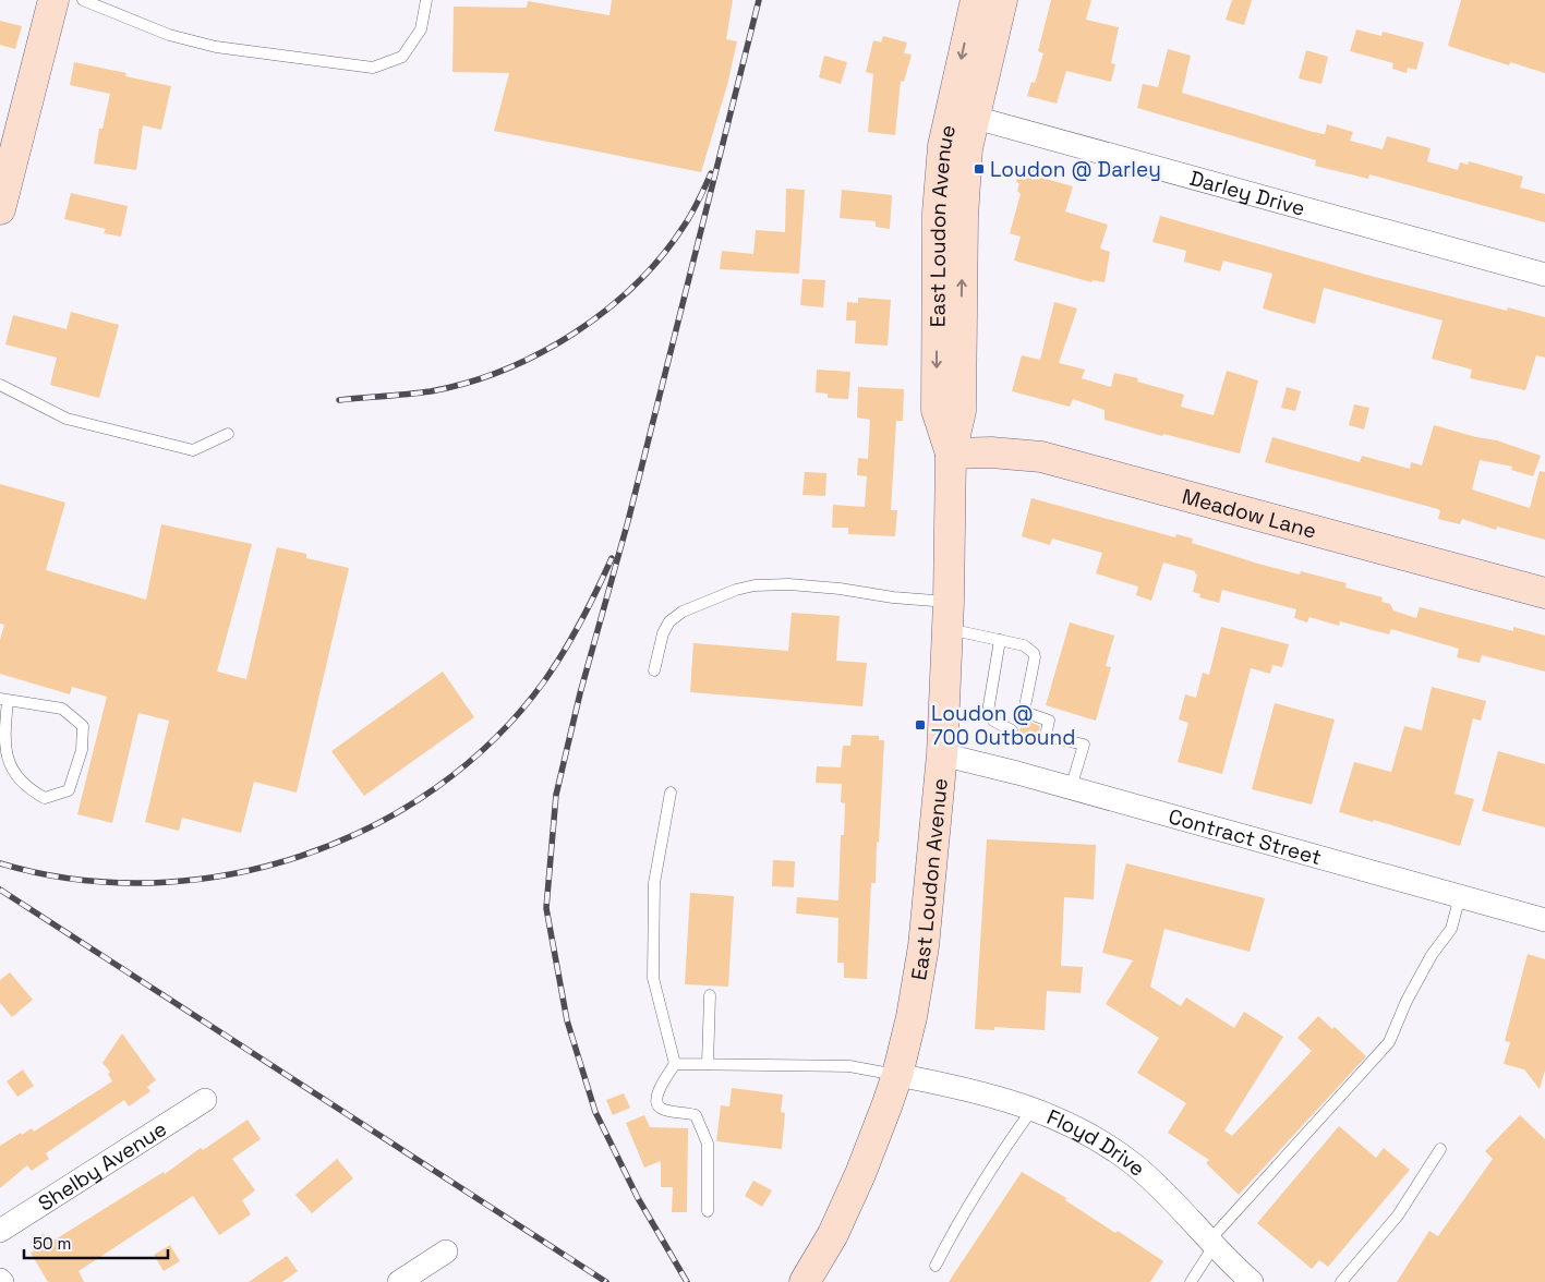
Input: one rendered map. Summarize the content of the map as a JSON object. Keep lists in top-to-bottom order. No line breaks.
{"streets":{"main road":["East Loudon Avenue","Meadow Lane"],"street":["Darley Drive","Contract Street","Floyd Drive","Shelby Avenue"]},"crossings":[["Darley Drive","East Loudon Avenue"],["East Loudon Avenue","Meadow Lane"],["East Loudon Avenue","Contract Street"],["East Loudon Avenue","Floyd Drive"]],"places":{"transit":["Loudon @ Darley","Loudon @ 700 Outbound"]},"scale_bar":"50 m"}
